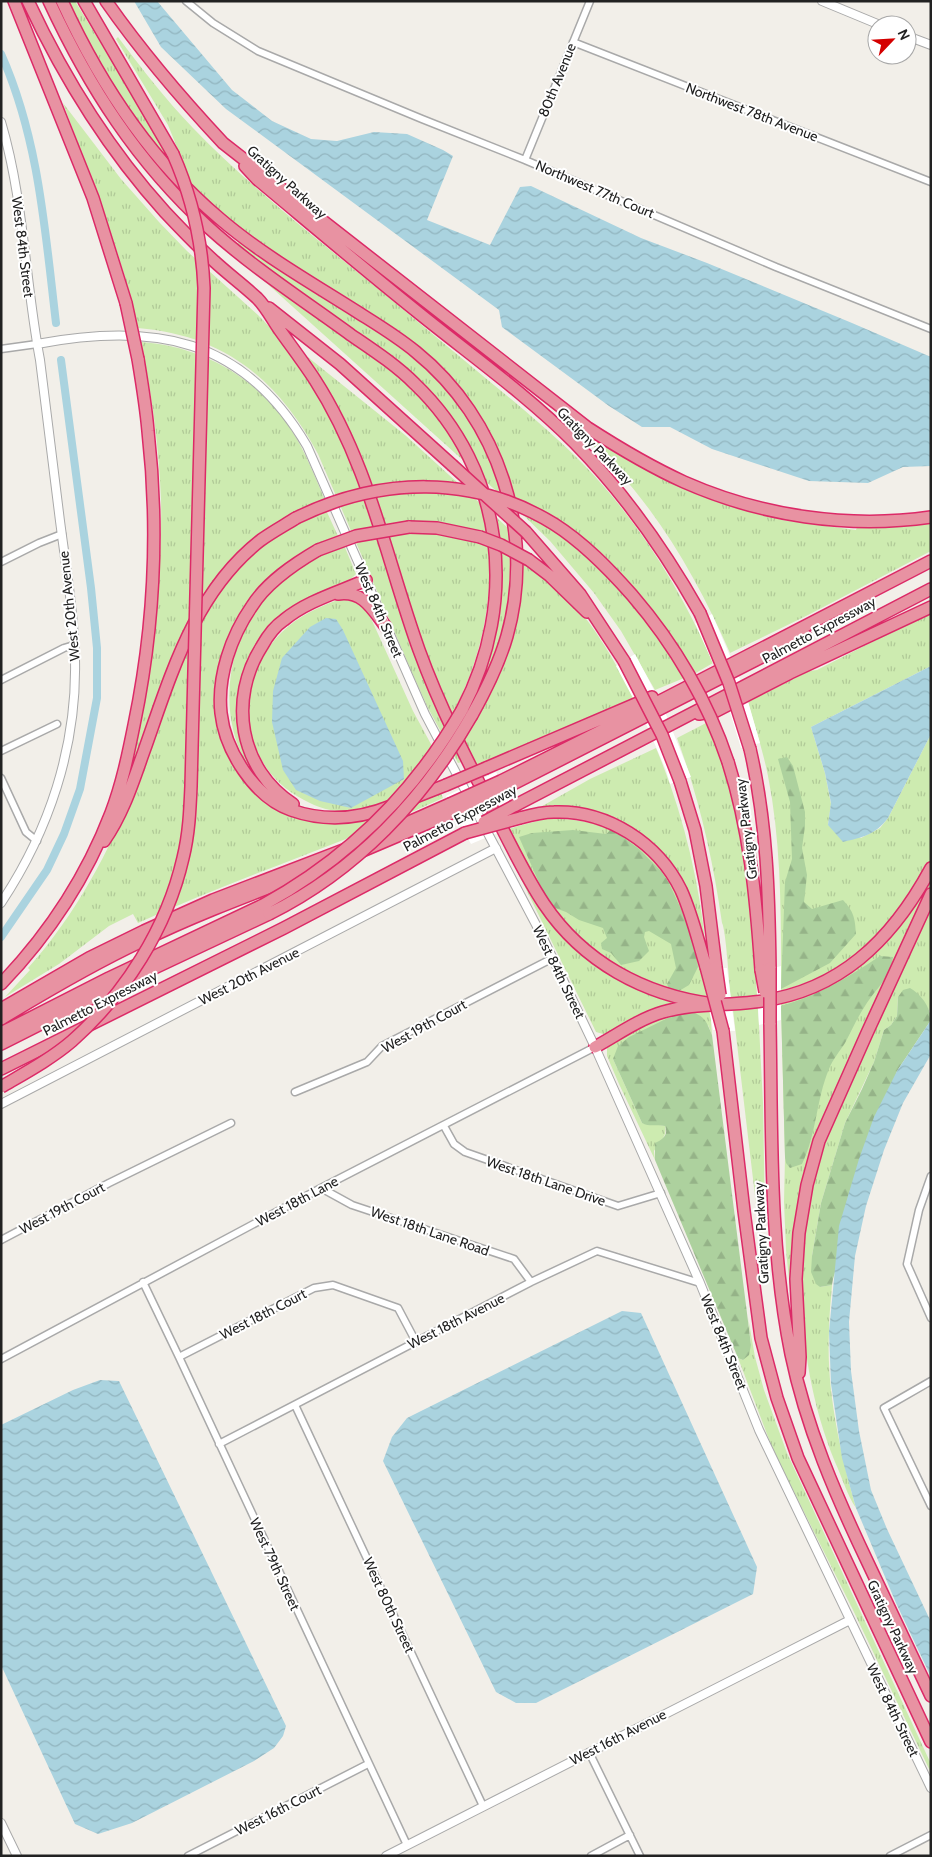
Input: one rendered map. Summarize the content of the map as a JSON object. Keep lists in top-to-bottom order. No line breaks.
{"streets":{"highway":["Gratigny Parkway","Palmetto Expressway"],"street":["80th Avenue","Northwest 78th Avenue","Northwest 77th Court","West 84th Street","West 20th Avenue","West 19th Court","West 18th Lane Drive","West 18th Lane","West 18th Lane Road","West 18th Court","West 18th Avenue","West 79th Street","West 80th Street","West 16th Avenue","West 16th Court"]},"crossings":[["80th Avenue","Northwest 78th Avenue"],["80th Avenue","Northwest 77th Court"],["West 84th Street","West 20th Avenue"],["West 84th Street","West 19th Court"],["West 84th Street","West 18th Lane Drive"],["West 84th Street","West 18th Lane"],["West 84th Street","West 18th Avenue"],["West 84th Street","West 16th Avenue"],["West 18th Lane Drive","West 18th Lane"],["West 18th Lane","West 18th Lane Road"],["West 18th Lane","West 79th Street"],["West 18th Lane Road","West 18th Avenue"],["West 18th Court","West 18th Avenue"],["West 18th Court","West 79th Street"],["West 18th Avenue","West 79th Street"],["West 18th Avenue","West 80th Street"],["West 79th Street","West 16th Avenue"],["West 79th Street","West 16th Court"],["West 80th Street","West 16th Avenue"]],"north":"top right"}
